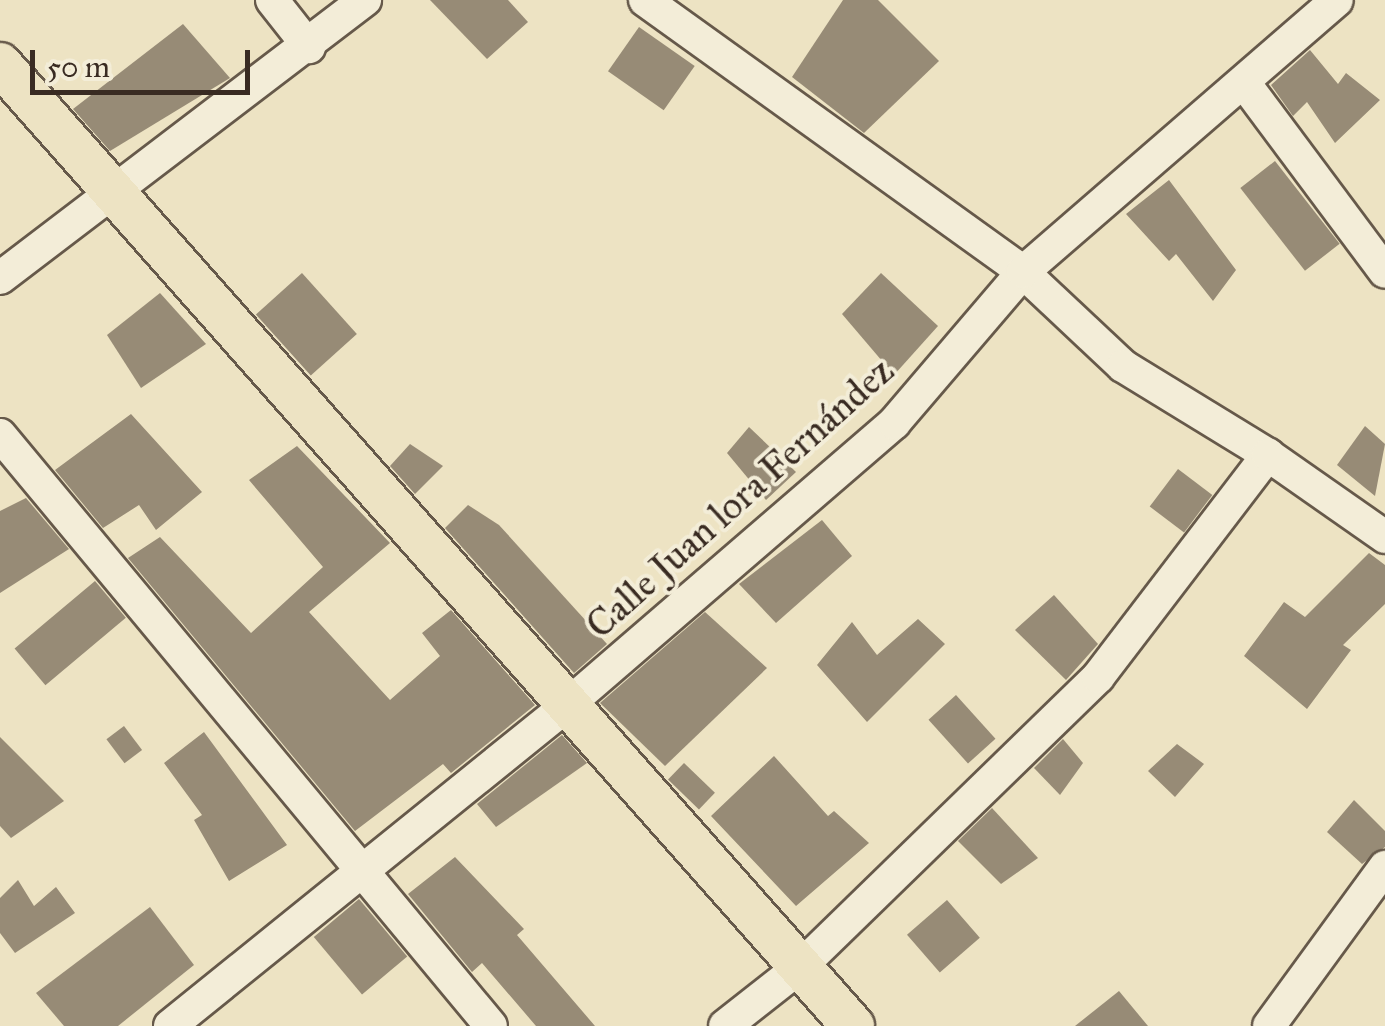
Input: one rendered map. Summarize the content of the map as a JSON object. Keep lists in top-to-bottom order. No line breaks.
{"streets":{"street":["Calle Juan lora Fernández"]},"scale_bar":"50 m"}
